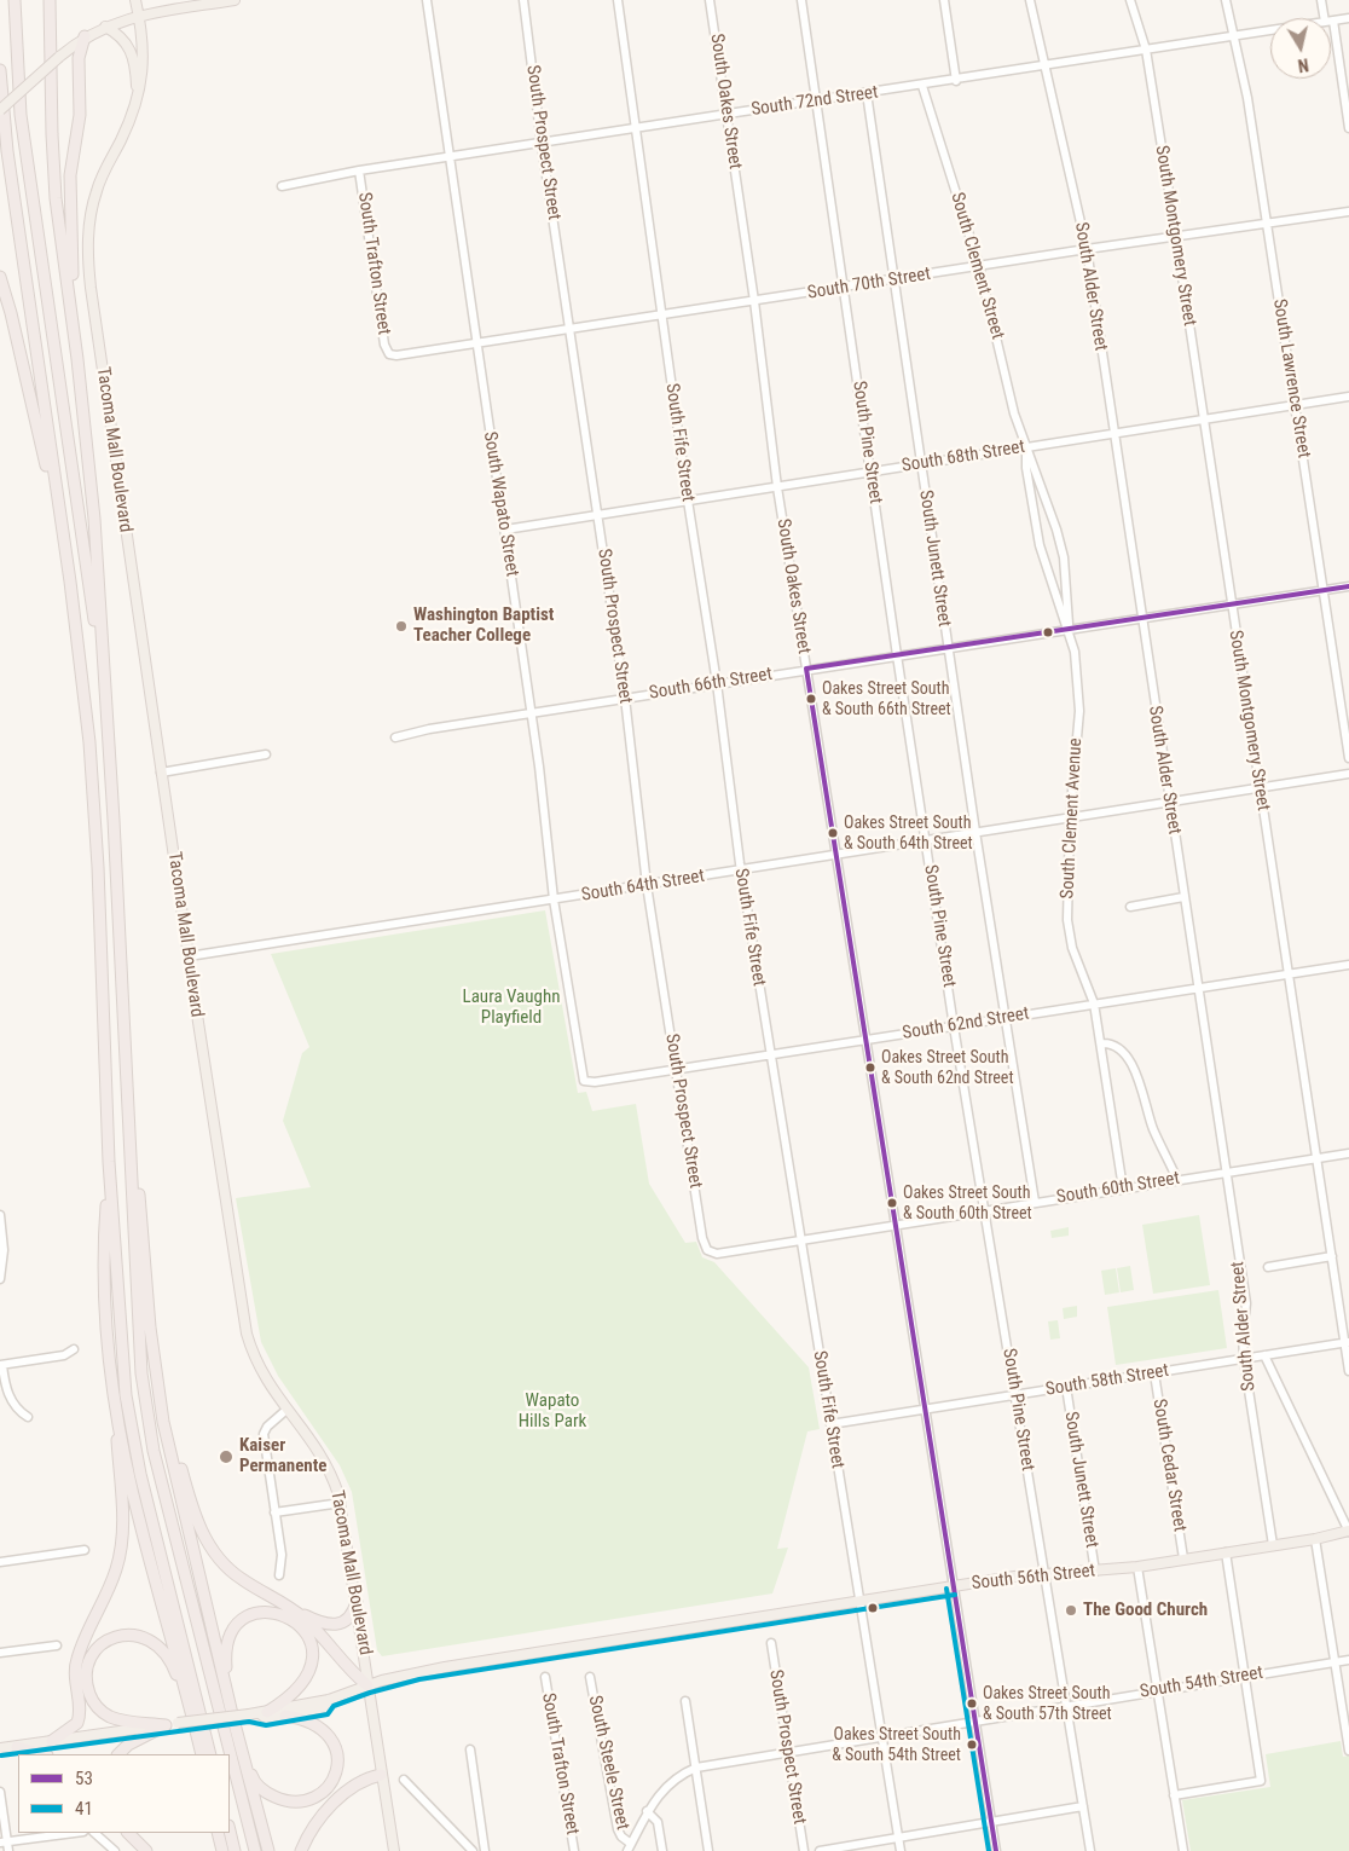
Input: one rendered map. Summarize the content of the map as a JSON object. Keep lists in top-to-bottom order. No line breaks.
{"streets":{"main road":["Tacoma Mall Boulevard","South 56th Street"],"street":["South Oakes Street","South 72nd Street","South Prospect Street","South Montgomery Street","South Trafton Street","South Clement Street","South 70th Street","South Alder Street","South Lawrence Street","South Fife Street","South Pine Street","South 68th Street","South Wapato Street","South Junett Street","South 66th Street","South Clement Avenue","South 64th Street","South 62nd Street","South 60th Street","South 58th Street","South Cedar Street","South 54th Street","South Steele Street"]},"crossings":[["South Oakes Street","South 72nd Street"],["South Oakes Street","South 70th Street"],["South Oakes Street","South 68th Street"],["South Oakes Street","South 66th Street"],["South Oakes Street","South 64th Street"],["South Oakes Street","South 62nd Street"],["South Oakes Street","South 60th Street"],["South Oakes Street","South 58th Street"],["South Oakes Street","South 56th Street"],["South Oakes Street","South 54th Street"],["South 72nd Street","South Prospect Street"],["South 72nd Street","South Montgomery Street"],["South 72nd Street","South Trafton Street"],["South 72nd Street","South Clement Street"],["South 72nd Street","South Alder Street"],["South 72nd Street","South Lawrence Street"],["South 72nd Street","South Fife Street"],["South 72nd Street","South Pine Street"],["South 72nd Street","South Wapato Street"],["South 72nd Street","South Junett Street"],["South Prospect Street","South 70th Street"],["South Prospect Street","South 68th Street"],["South Prospect Street","South 66th Street"],["South Prospect Street","South 64th Street"],["South Prospect Street","South 62nd Street"],["South Prospect Street","South 60th Street"],["South Prospect Street","South 54th Street"],["South Montgomery Street","South 70th Street"],["South Montgomery Street","South 68th Street"],["South Montgomery Street","South 66th Street"],["South Montgomery Street","South 64th Street"],["South Montgomery Street","South 62nd Street"],["South Montgomery Street","South 60th Street"],["South Montgomery Street","South 58th Street"],["South Trafton Street","South 70th Street"],["South Clement Street","South 70th Street"],["South Clement Street","South 68th Street"],["South Clement Street","South Clement Avenue"],["South 70th Street","South Alder Street"],["South 70th Street","South Lawrence Street"],["South 70th Street","South Fife Street"],["South 70th Street","South Pine Street"],["South 70th Street","South Wapato Street"],["South 70th Street","South Junett Street"],["South Alder Street","South 68th Street"],["South Alder Street","South 66th Street"],["South Alder Street","South 64th Street"],["South Alder Street","South 62nd Street"],["South Alder Street","South 60th Street"],["South Alder Street","South 58th Street"],["South Alder Street","South 56th Street"],["South Lawrence Street","South 68th Street"],["South Lawrence Street","South 66th Street"],["South Fife Street","South 68th Street"],["South Fife Street","South 66th Street"],["South Fife Street","South 64th Street"],["South Fife Street","South 62nd Street"],["South Fife Street","South 60th Street"],["South Fife Street","South 58th Street"],["South Fife Street","South 56th Street"],["South Fife Street","South 54th Street"],["South Pine Street","South 68th Street"],["South Pine Street","South 66th Street"],["South Pine Street","South 64th Street"],["South Pine Street","South 62nd Street"],["South Pine Street","South 60th Street"],["South Pine Street","South 58th Street"],["South Pine Street","South 56th Street"],["South Pine Street","South 54th Street"],["Tacoma Mall Boulevard","South 64th Street"],["Tacoma Mall Boulevard","South 56th Street"],["South 68th Street","South Wapato Street"],["South 68th Street","South Junett Street"],["South 68th Street","South Clement Avenue"],["South Wapato Street","South 66th Street"],["South Wapato Street","South 64th Street"],["South Wapato Street","South 62nd Street"],["South Junett Street","South 66th Street"],["South Junett Street","South 64th Street"],["South Junett Street","South 62nd Street"],["South Junett Street","South 60th Street"],["South Junett Street","South 58th Street"],["South Junett Street","South 56th Street"],["South 66th Street","South Clement Avenue"],["South Clement Avenue","South 64th Street"],["South Clement Avenue","South 62nd Street"],["South 58th Street","South Cedar Street"],["South Cedar Street","South 56th Street"]],"parks":["Laura Vaughn Playfield","Wapato Hills Park"],"places":["Washington Baptist Teacher College","Oakes Street South & South 66th Street","Oakes Street South & South 64th Street","Oakes Street South & South 62nd Street","Oakes Street South & South 60th Street","Kaiser Permanente","The Good Church","Oakes Street South & South 57th Street","Oakes Street South & South 54th Street"],"lines":["transit line 53","transit line 41"],"legend":["53","41"],"north":"bottom"}
